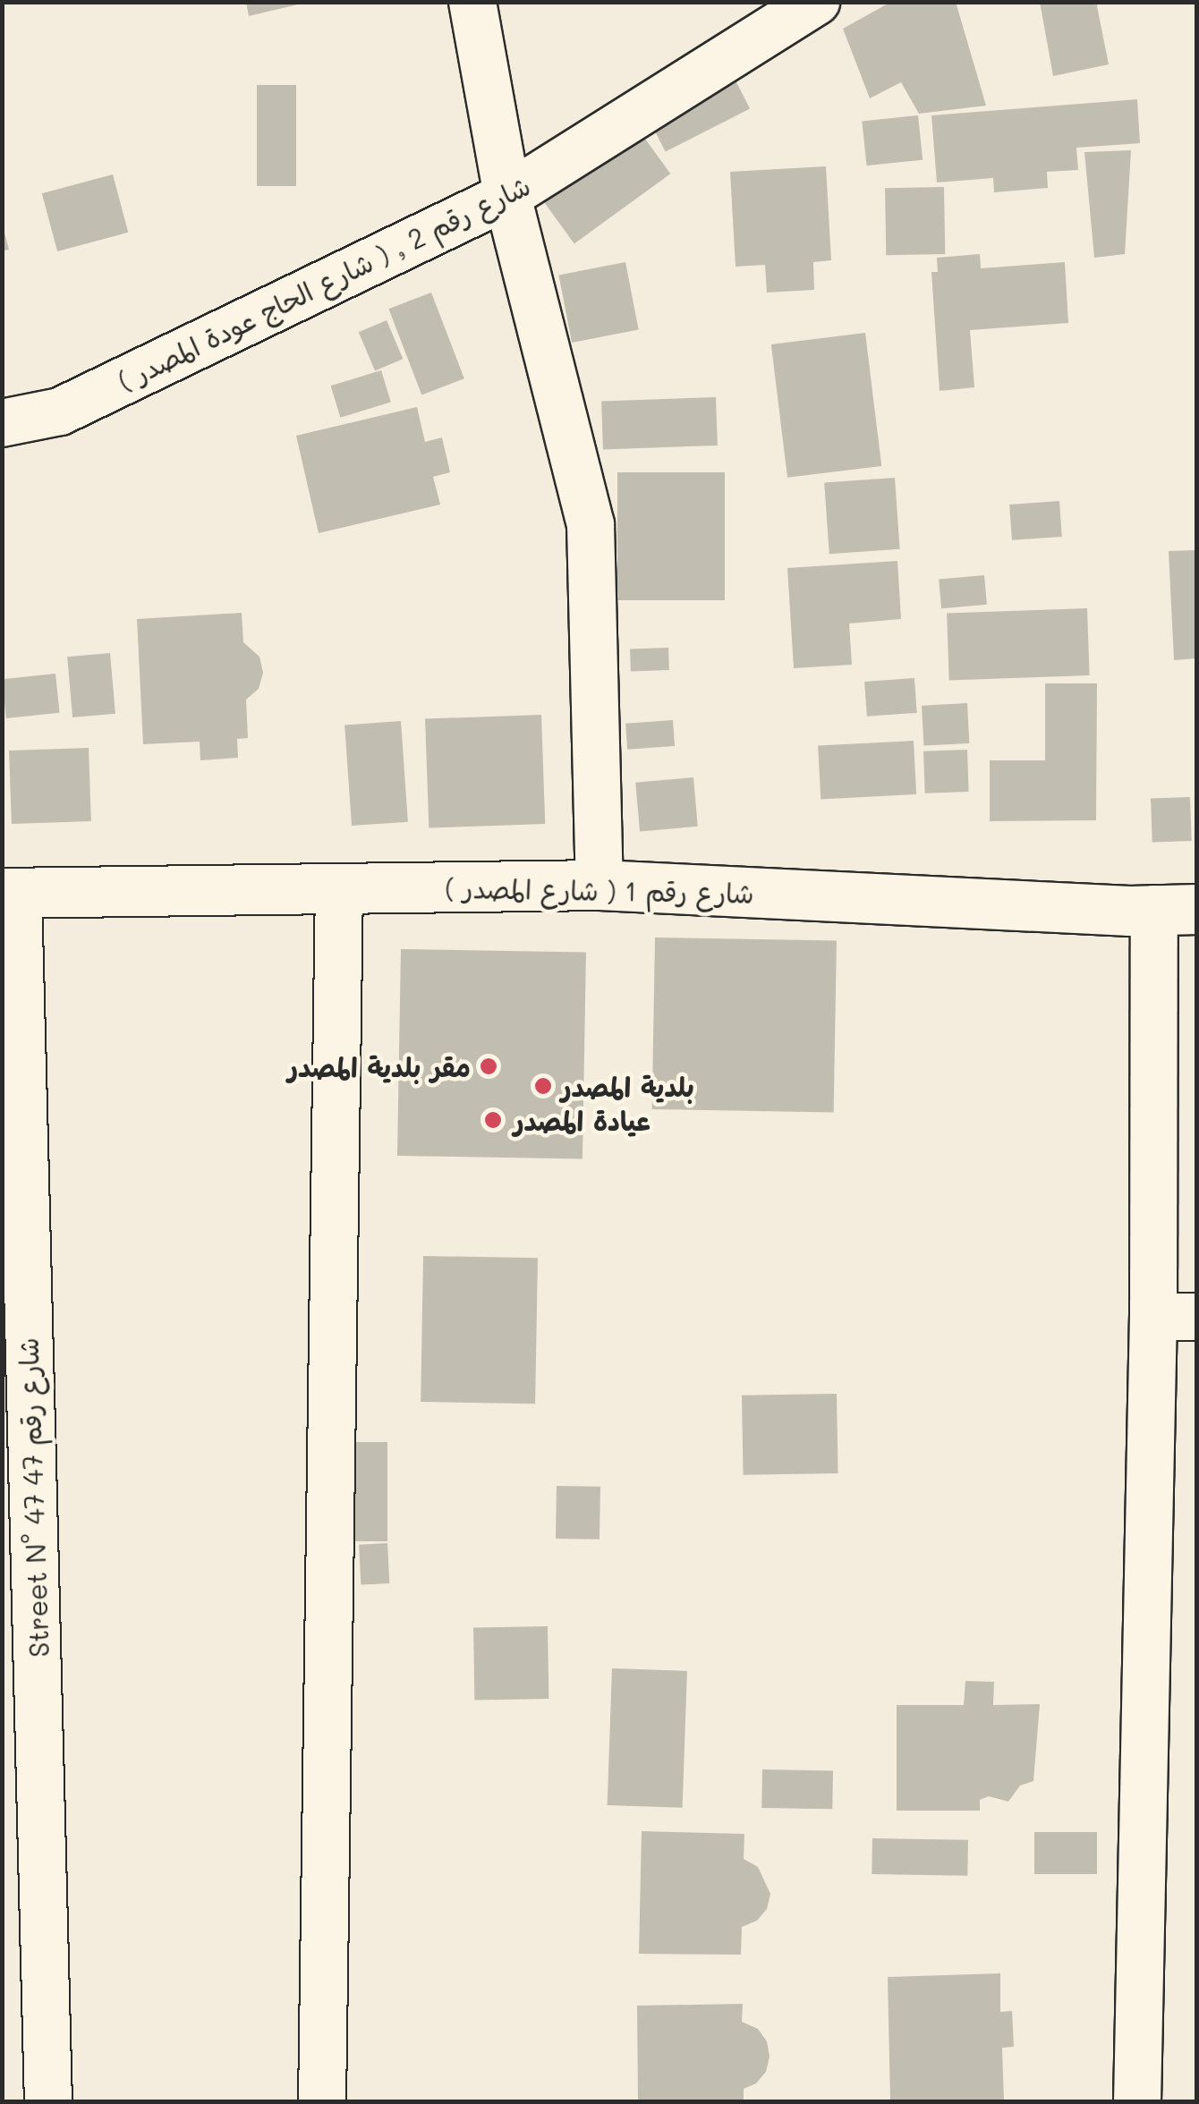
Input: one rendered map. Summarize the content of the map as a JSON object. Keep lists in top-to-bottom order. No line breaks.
{"streets":{"street":["شارع رقم 2 , ( شارع الحاج عودة المصدر )","شارع رقم 1 ( شارع المصدر )","Street N° 47 شارع رقم 47"]},"crossings":[["شارع رقم 1 ( شارع المصدر )","Street N° 47 شارع رقم 47"]],"places":["مقر بلدية المصدر","بلدية المصدر","عيادة المصدر"]}
